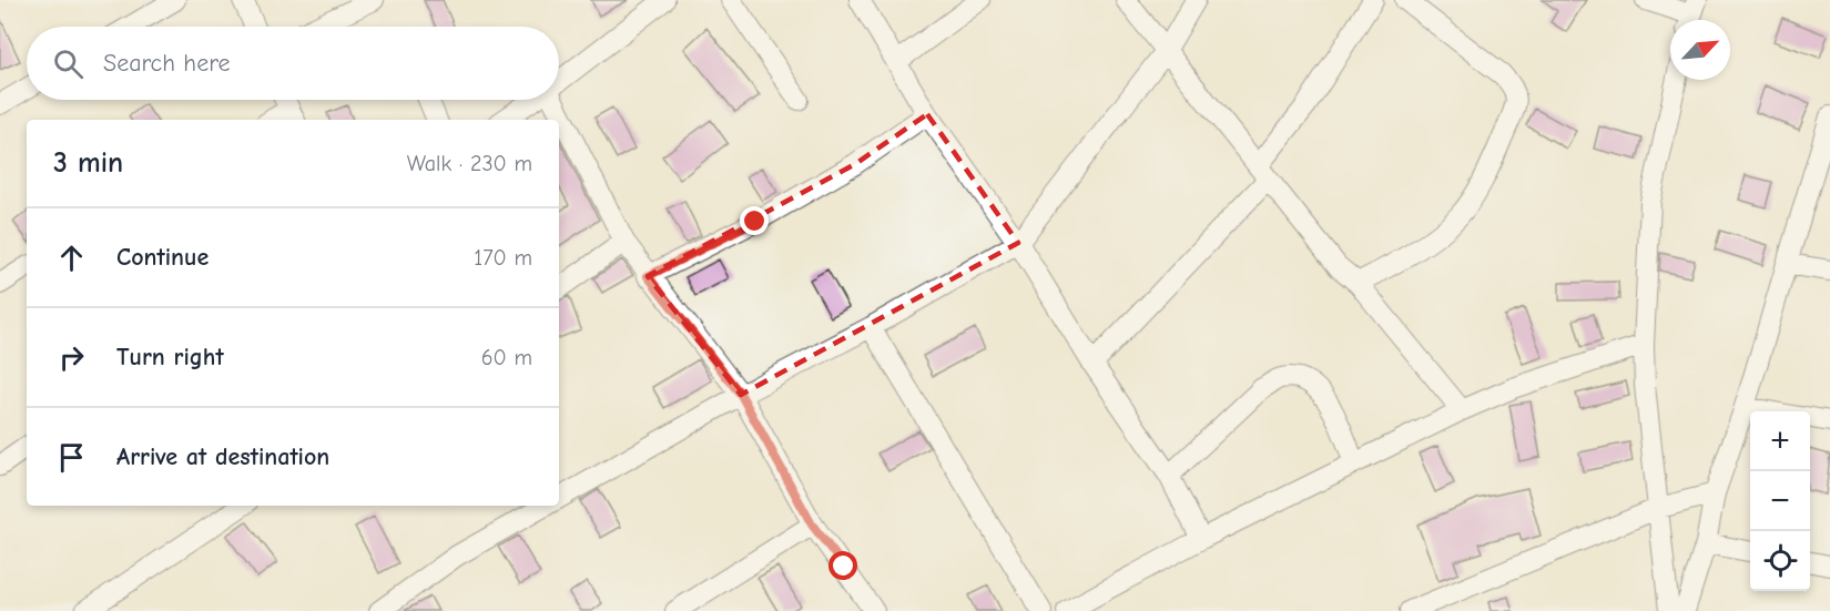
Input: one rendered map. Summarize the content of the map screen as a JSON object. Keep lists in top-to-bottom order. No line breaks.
{"north":"top right","page":{"search":"Search here","heading":["3 min","Walk · 230 m"],"list":[["Continue","170 m"],["Turn right","60 m"],"Arrive at destination"],"map_buttons":["+","−"]}}
